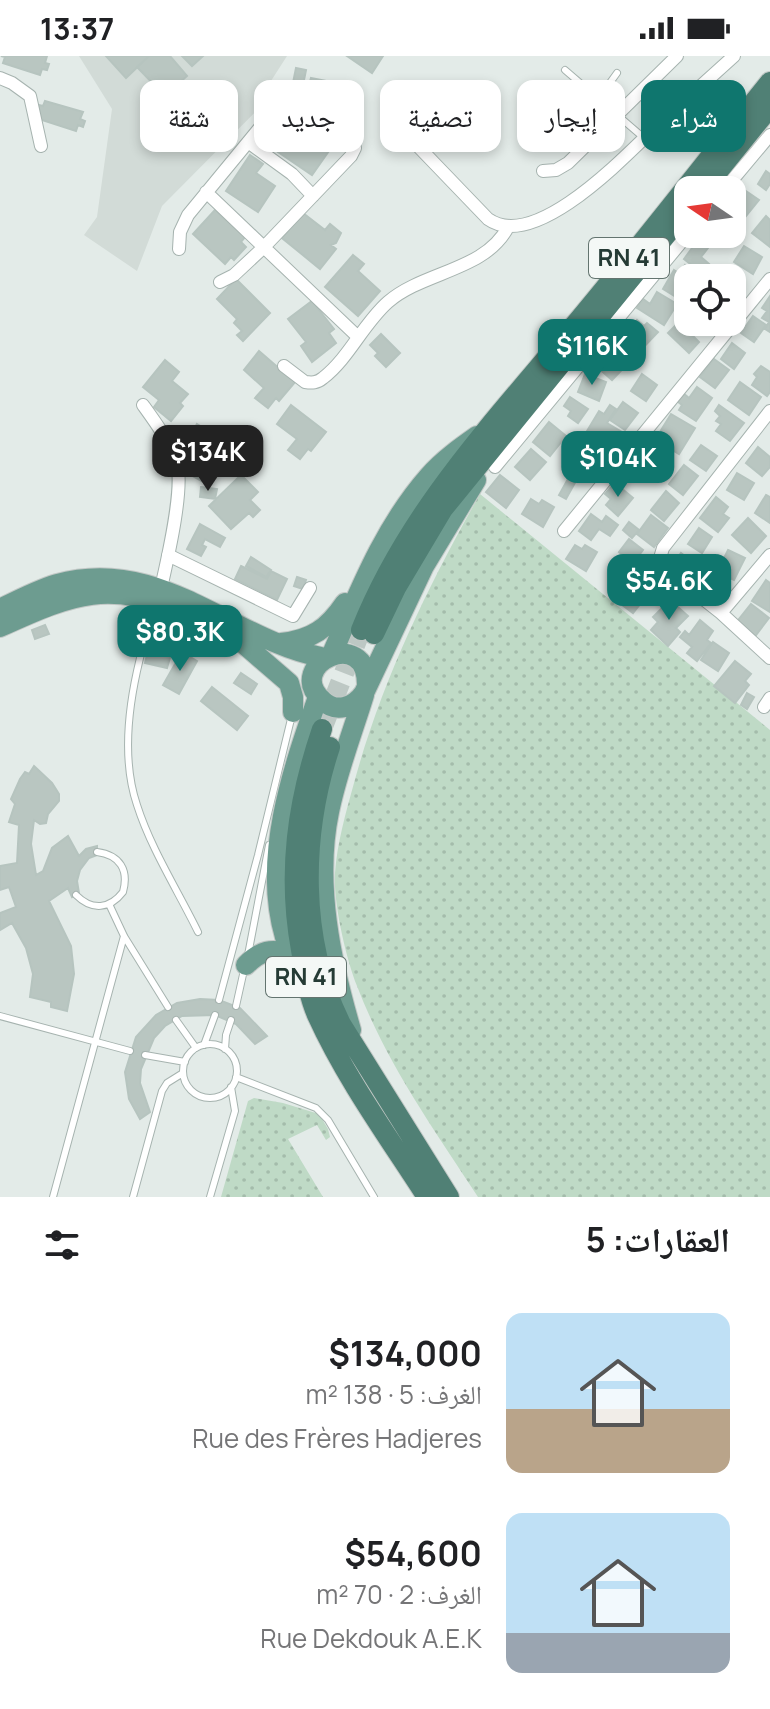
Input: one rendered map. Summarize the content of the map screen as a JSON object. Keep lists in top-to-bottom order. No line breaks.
{"streets":{"highway":["RN 41"]},"north":"left","page":{"status":"13:37","chip":["شراء","إيجار","تصفية","جديد","شقة"],"price":["$116K","$134K","$104K","$54.6K","$80.3K"],"heading":"العقارات: 5","list":[{"name":"$134,000","note":"الغرف: 5 · 138 m² · Rue des Frères Hadjeres"},{"name":"$54,600","note":"الغرف: 2 · 70 m² · Rue Dekdouk A.E.K"}]}}
